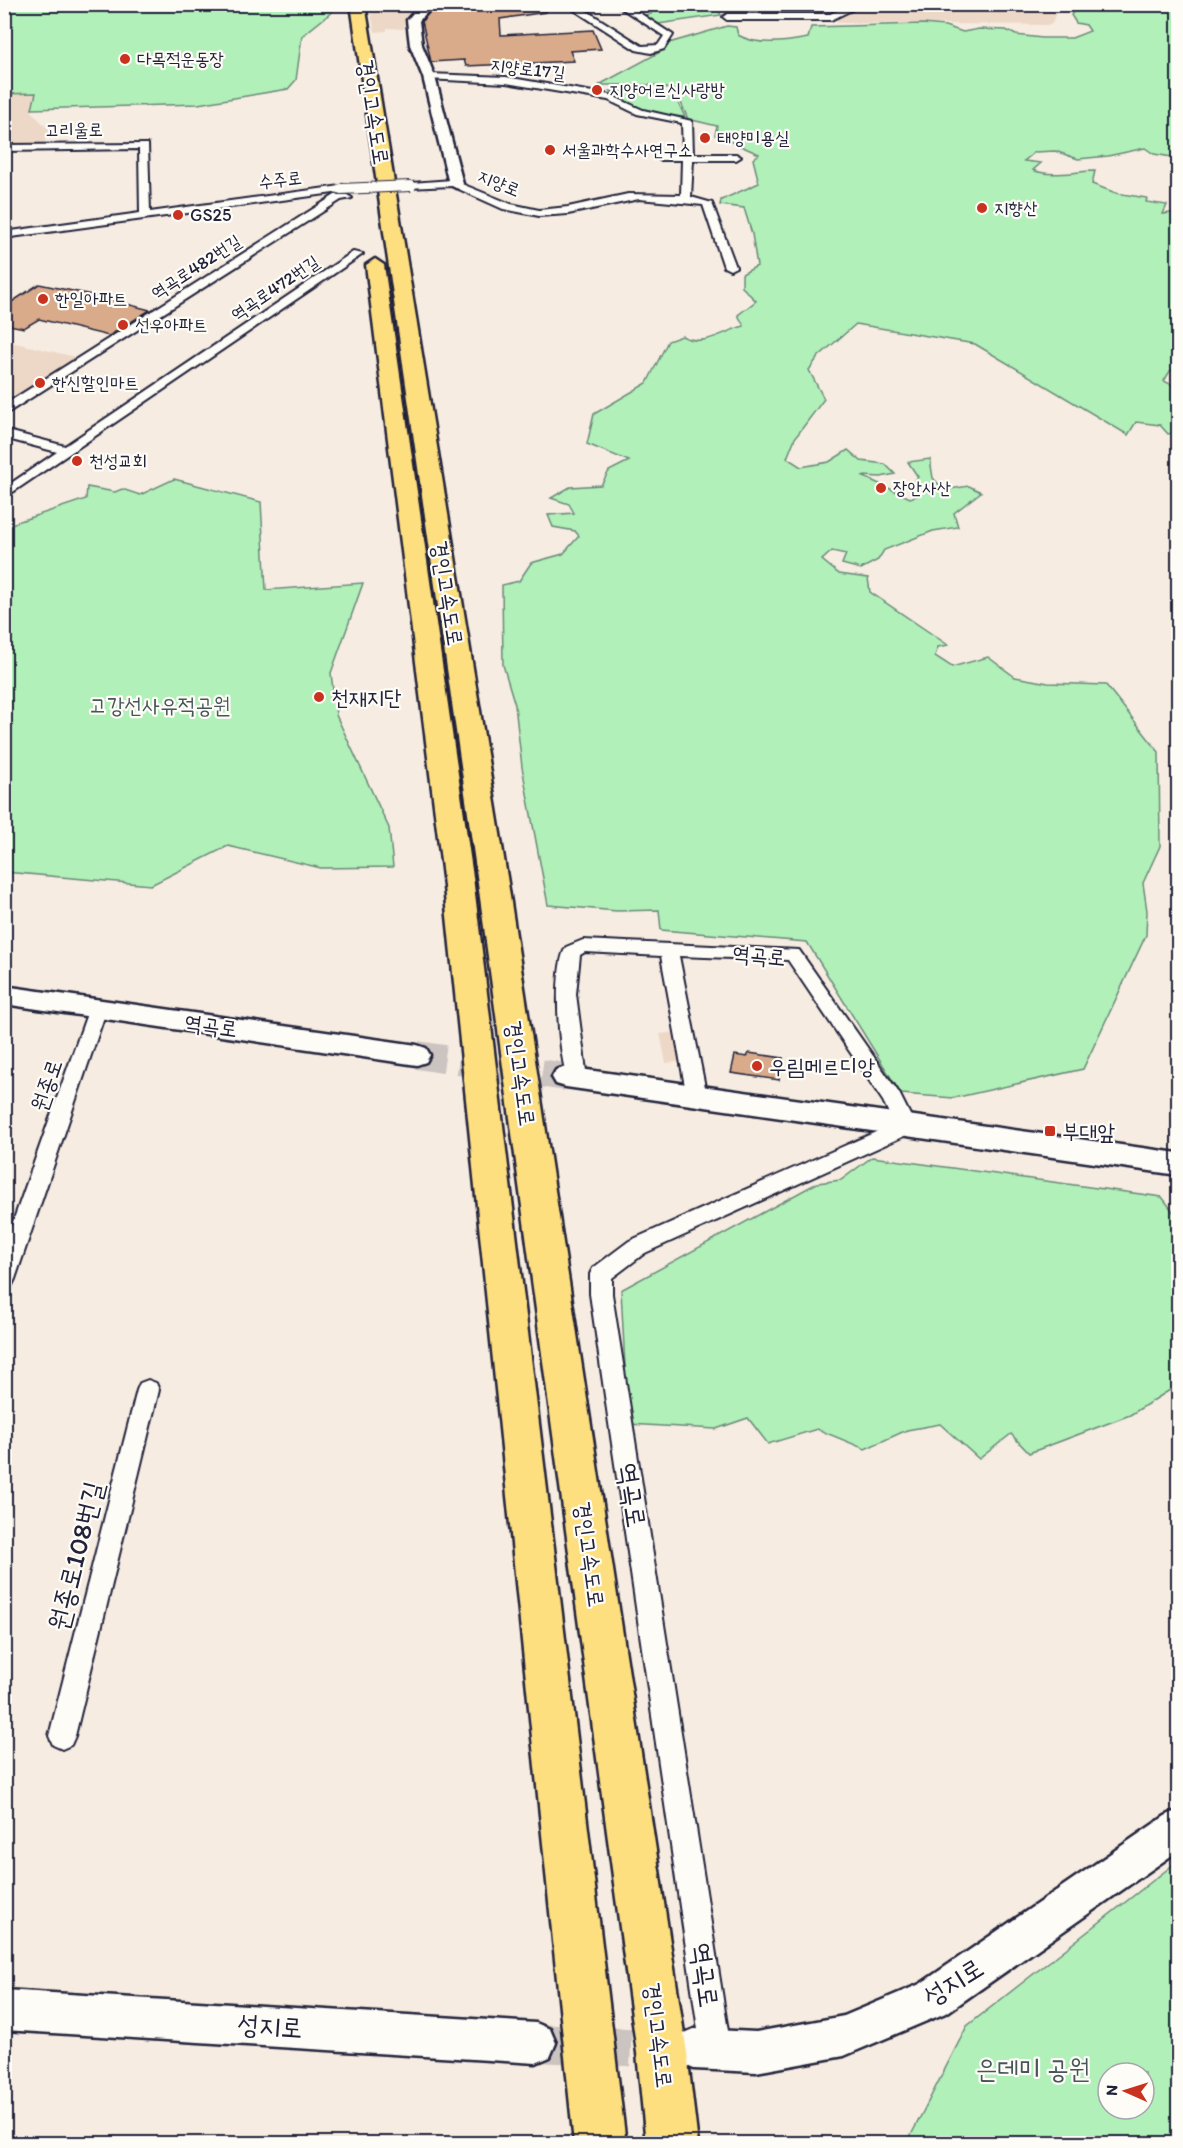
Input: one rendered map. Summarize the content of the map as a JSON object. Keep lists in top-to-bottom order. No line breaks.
{"streets":{"highway":["경인고속도로"],"street":["지양로17길","고리울로","수주로","지양로","역곡로482번길","역곡로472번길","역곡로","원종로","원종로108번길","성지로"]},"crossings":[["지양로17길","지양로"],["고리울로","수주로"],["수주로","지양로"],["수주로","역곡로482번길"],["역곡로","원종로"],["역곡로","성지로"]],"parks":["고강선사유적공원","은데미 공원"],"places":{"other":["다목적운동장","지양어르신사랑방","태양미용실","서울과학수사연구소","지향산","GS25","한일아파트","선우아파트","한신할인마트","천성교회","장안사산","천재지단","우림메르디앙"],"transit":["부대앞"]},"north":"left"}
